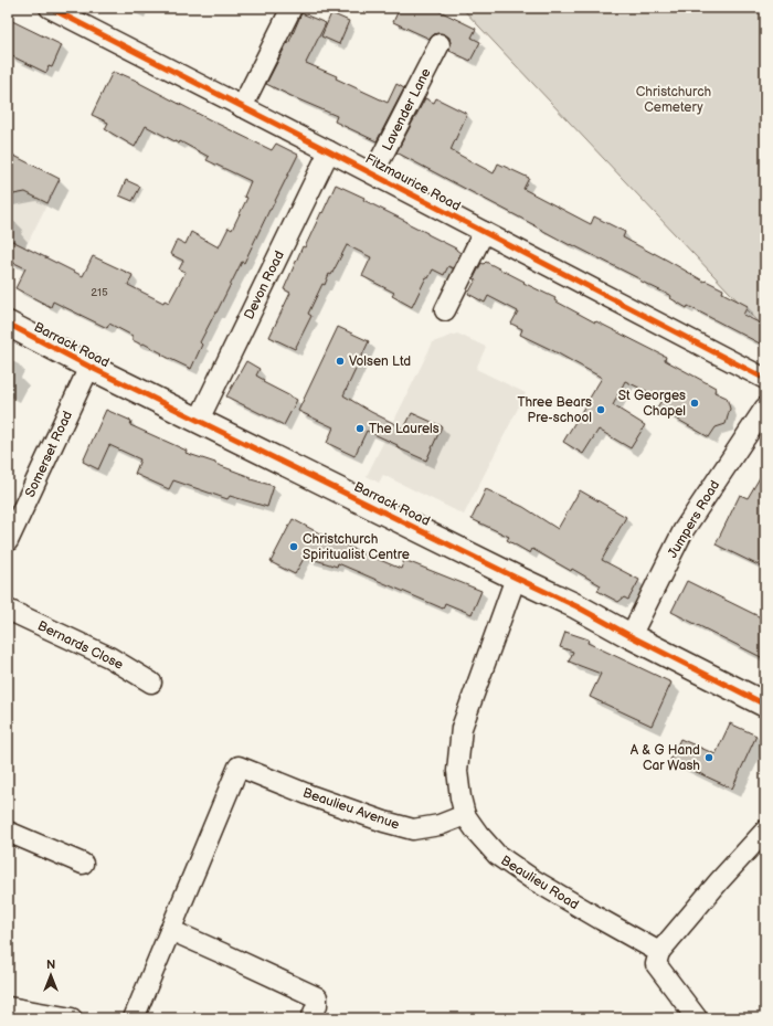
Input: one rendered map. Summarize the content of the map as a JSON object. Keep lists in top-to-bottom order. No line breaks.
{"streets":{"main road":["Barrack Road"],"street":["Lavender Lane","Fitzmaurice Road","Devon Road","Somerset Road","Jumpers Road","Bernards Close","Beaulieu Avenue","Beaulieu Road"]},"crossings":[["Lavender Lane","Fitzmaurice Road"],["Fitzmaurice Road","Devon Road"],["Devon Road","Barrack Road"],["Barrack Road","Somerset Road"],["Barrack Road","Jumpers Road"],["Barrack Road","Beaulieu Road"],["Beaulieu Avenue","Beaulieu Road"]],"parks":["Christchurch Cemetery"],"places":["Volsen Ltd","St Georges Chapel","Three Bears Pre-school","The Laurels","Christchurch Spiritualist Centre","A & G Hand Car Wash"],"house_numbers":["215"],"north":"top"}
